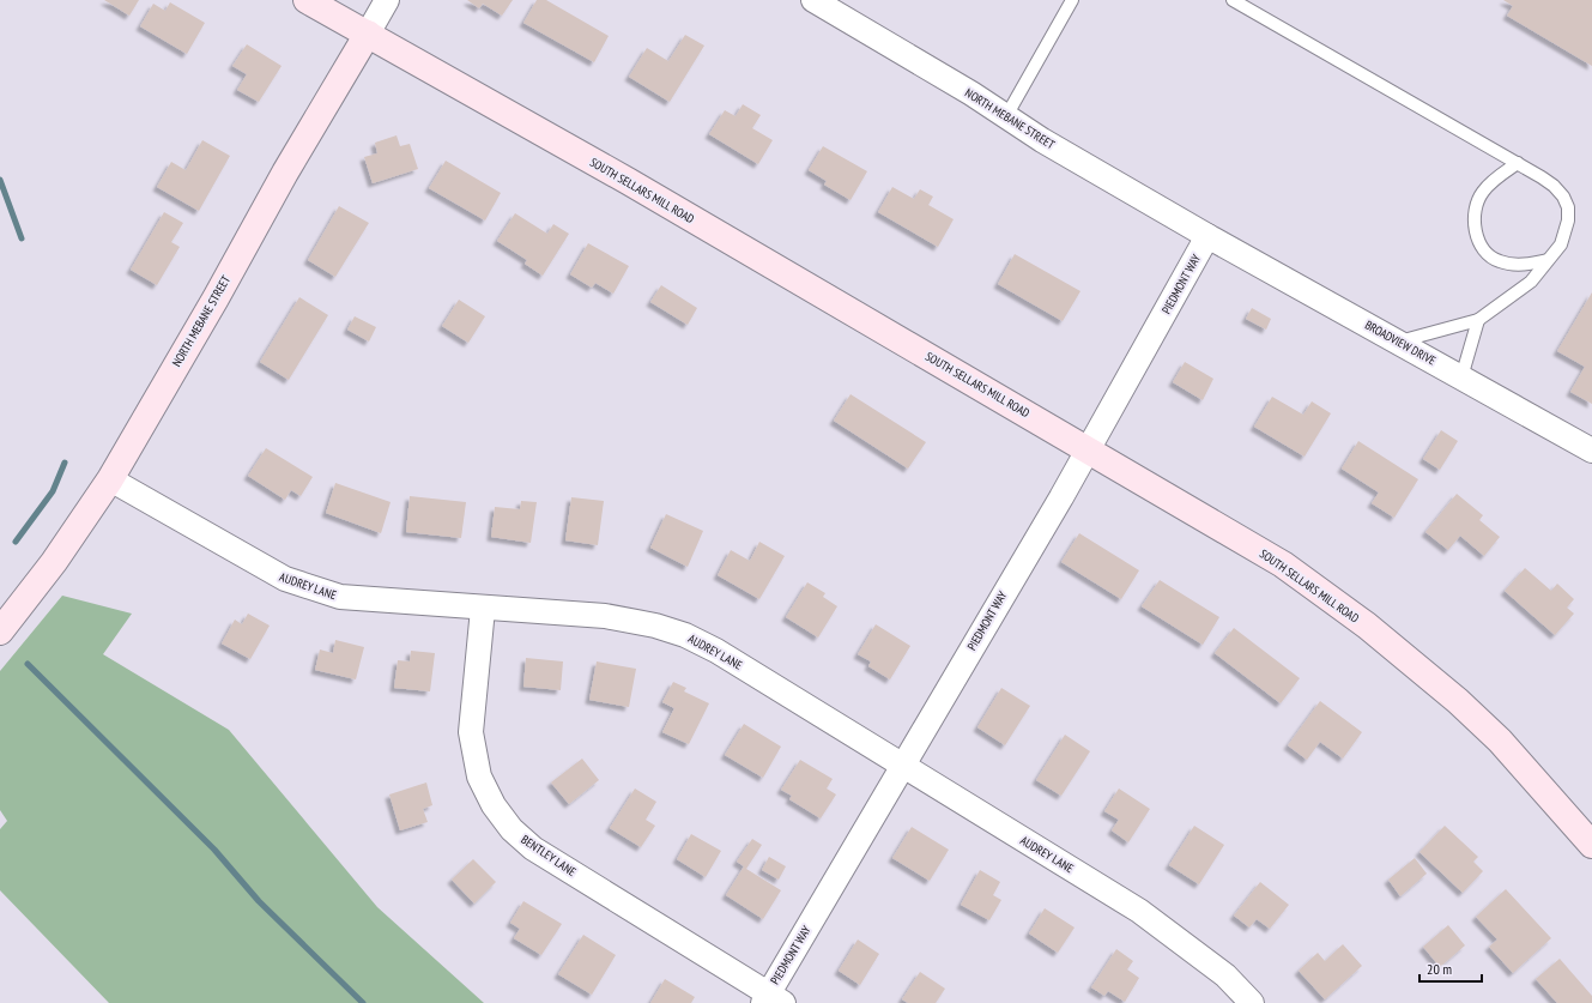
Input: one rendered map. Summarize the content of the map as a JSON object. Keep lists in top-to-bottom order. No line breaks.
{"streets":{"main road":["NORTH MEBANE STREET","SOUTH SELLARS MILL ROAD"],"street":["PIEDMONT WAY","BROADVIEW DRIVE","AUDREY LANE","BENTLEY LANE"]},"crossings":[["NORTH MEBANE STREET","SOUTH SELLARS MILL ROAD"],["NORTH MEBANE STREET","PIEDMONT WAY"],["NORTH MEBANE STREET","BROADVIEW DRIVE"],["NORTH MEBANE STREET","AUDREY LANE"],["SOUTH SELLARS MILL ROAD","PIEDMONT WAY"],["PIEDMONT WAY","BROADVIEW DRIVE"],["PIEDMONT WAY","AUDREY LANE"],["PIEDMONT WAY","BENTLEY LANE"],["AUDREY LANE","BENTLEY LANE"]],"scale_bar":"20 m"}
